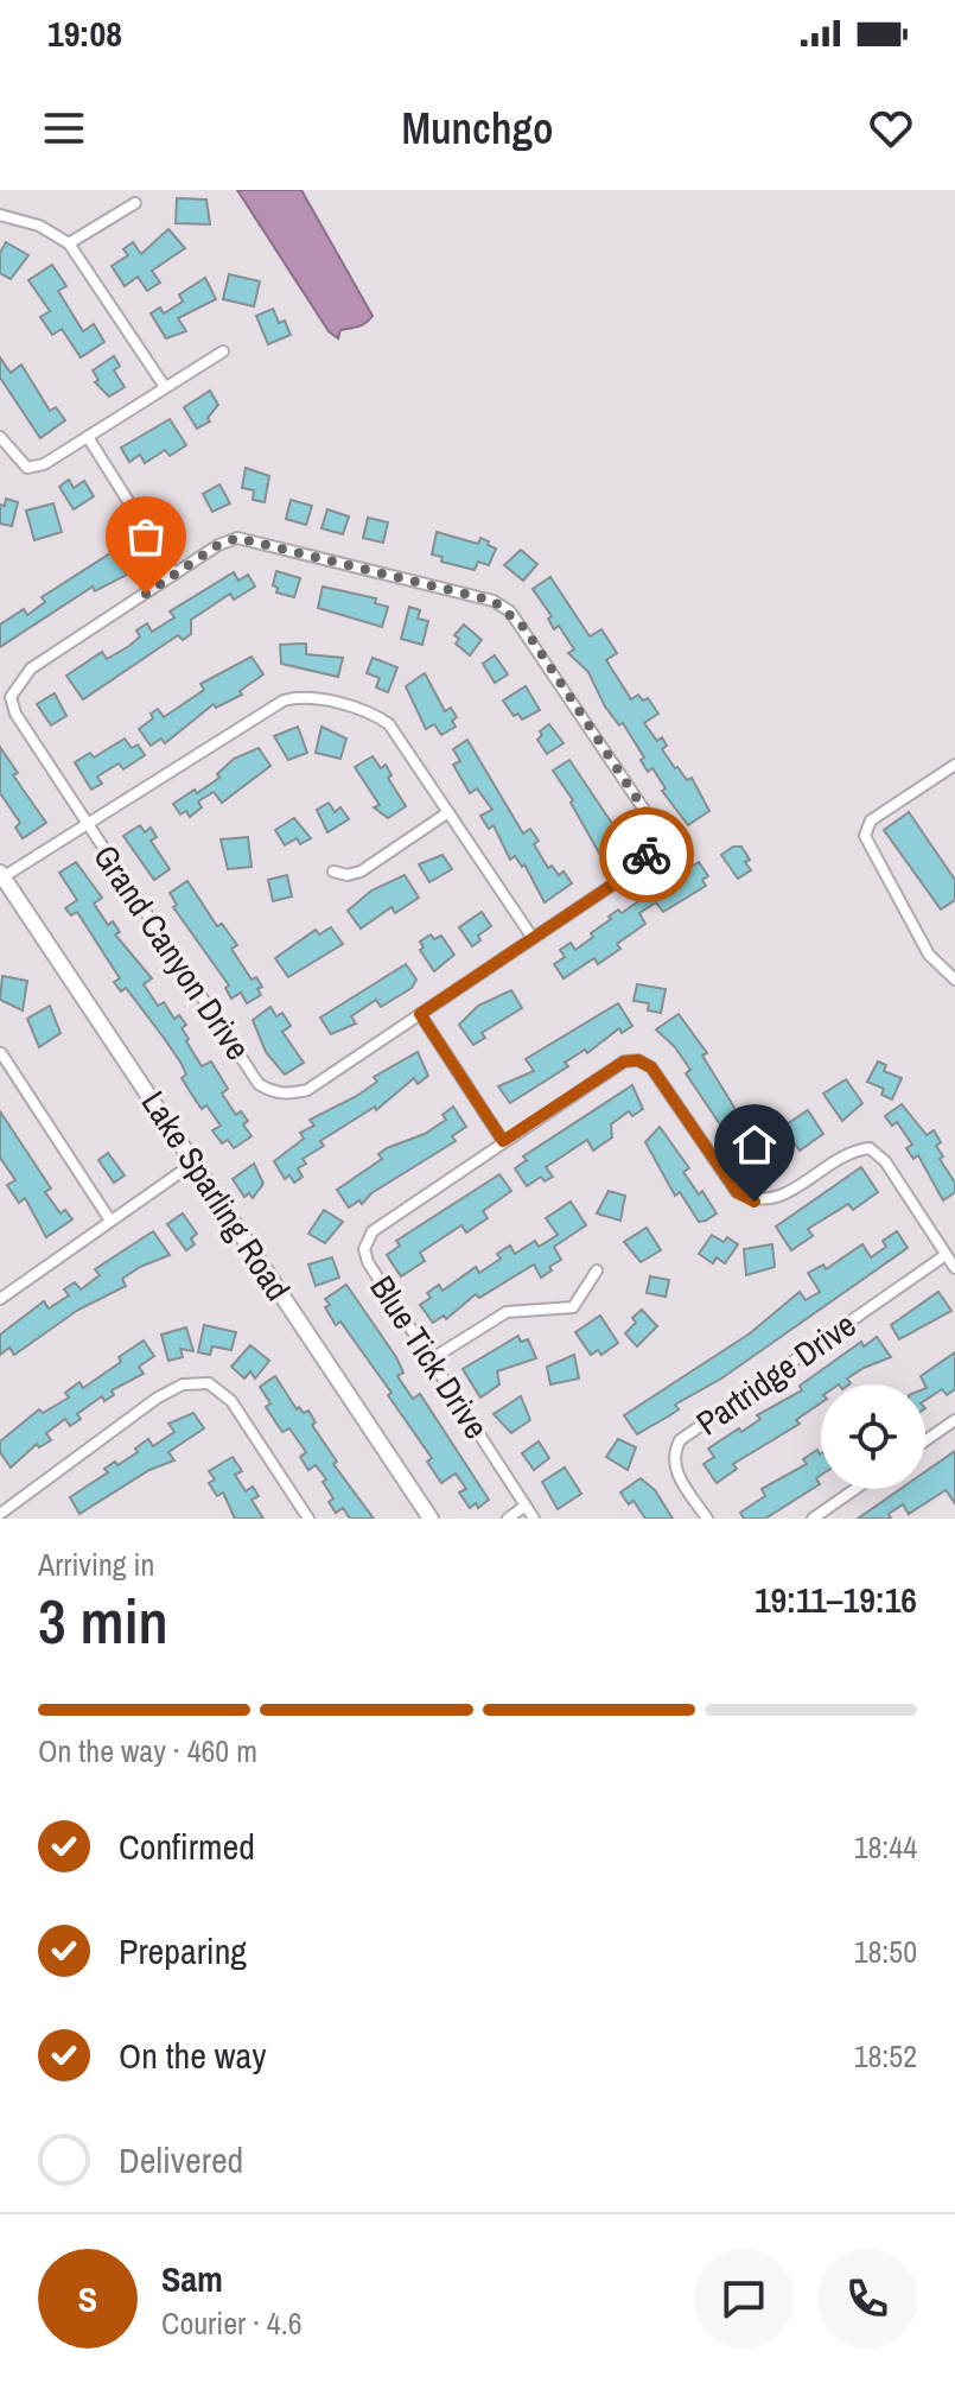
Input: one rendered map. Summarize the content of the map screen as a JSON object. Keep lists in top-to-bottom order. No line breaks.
{"streets":{"street":["Grand Canyon Drive","Lake Sparling Road","Blue Tick Drive","Partridge Drive"]},"page":{"status":"19:08","header":"Munchgo","heading":["3 min","Arriving in","19:11–19:16"],"panel":["Sam","Courier · 4.6"],"bar":"On the way · 460 m","list":[["Confirmed","18:44"],["Preparing","18:50"],["On the way","18:52"],"Delivered"],"round":"S"}}
